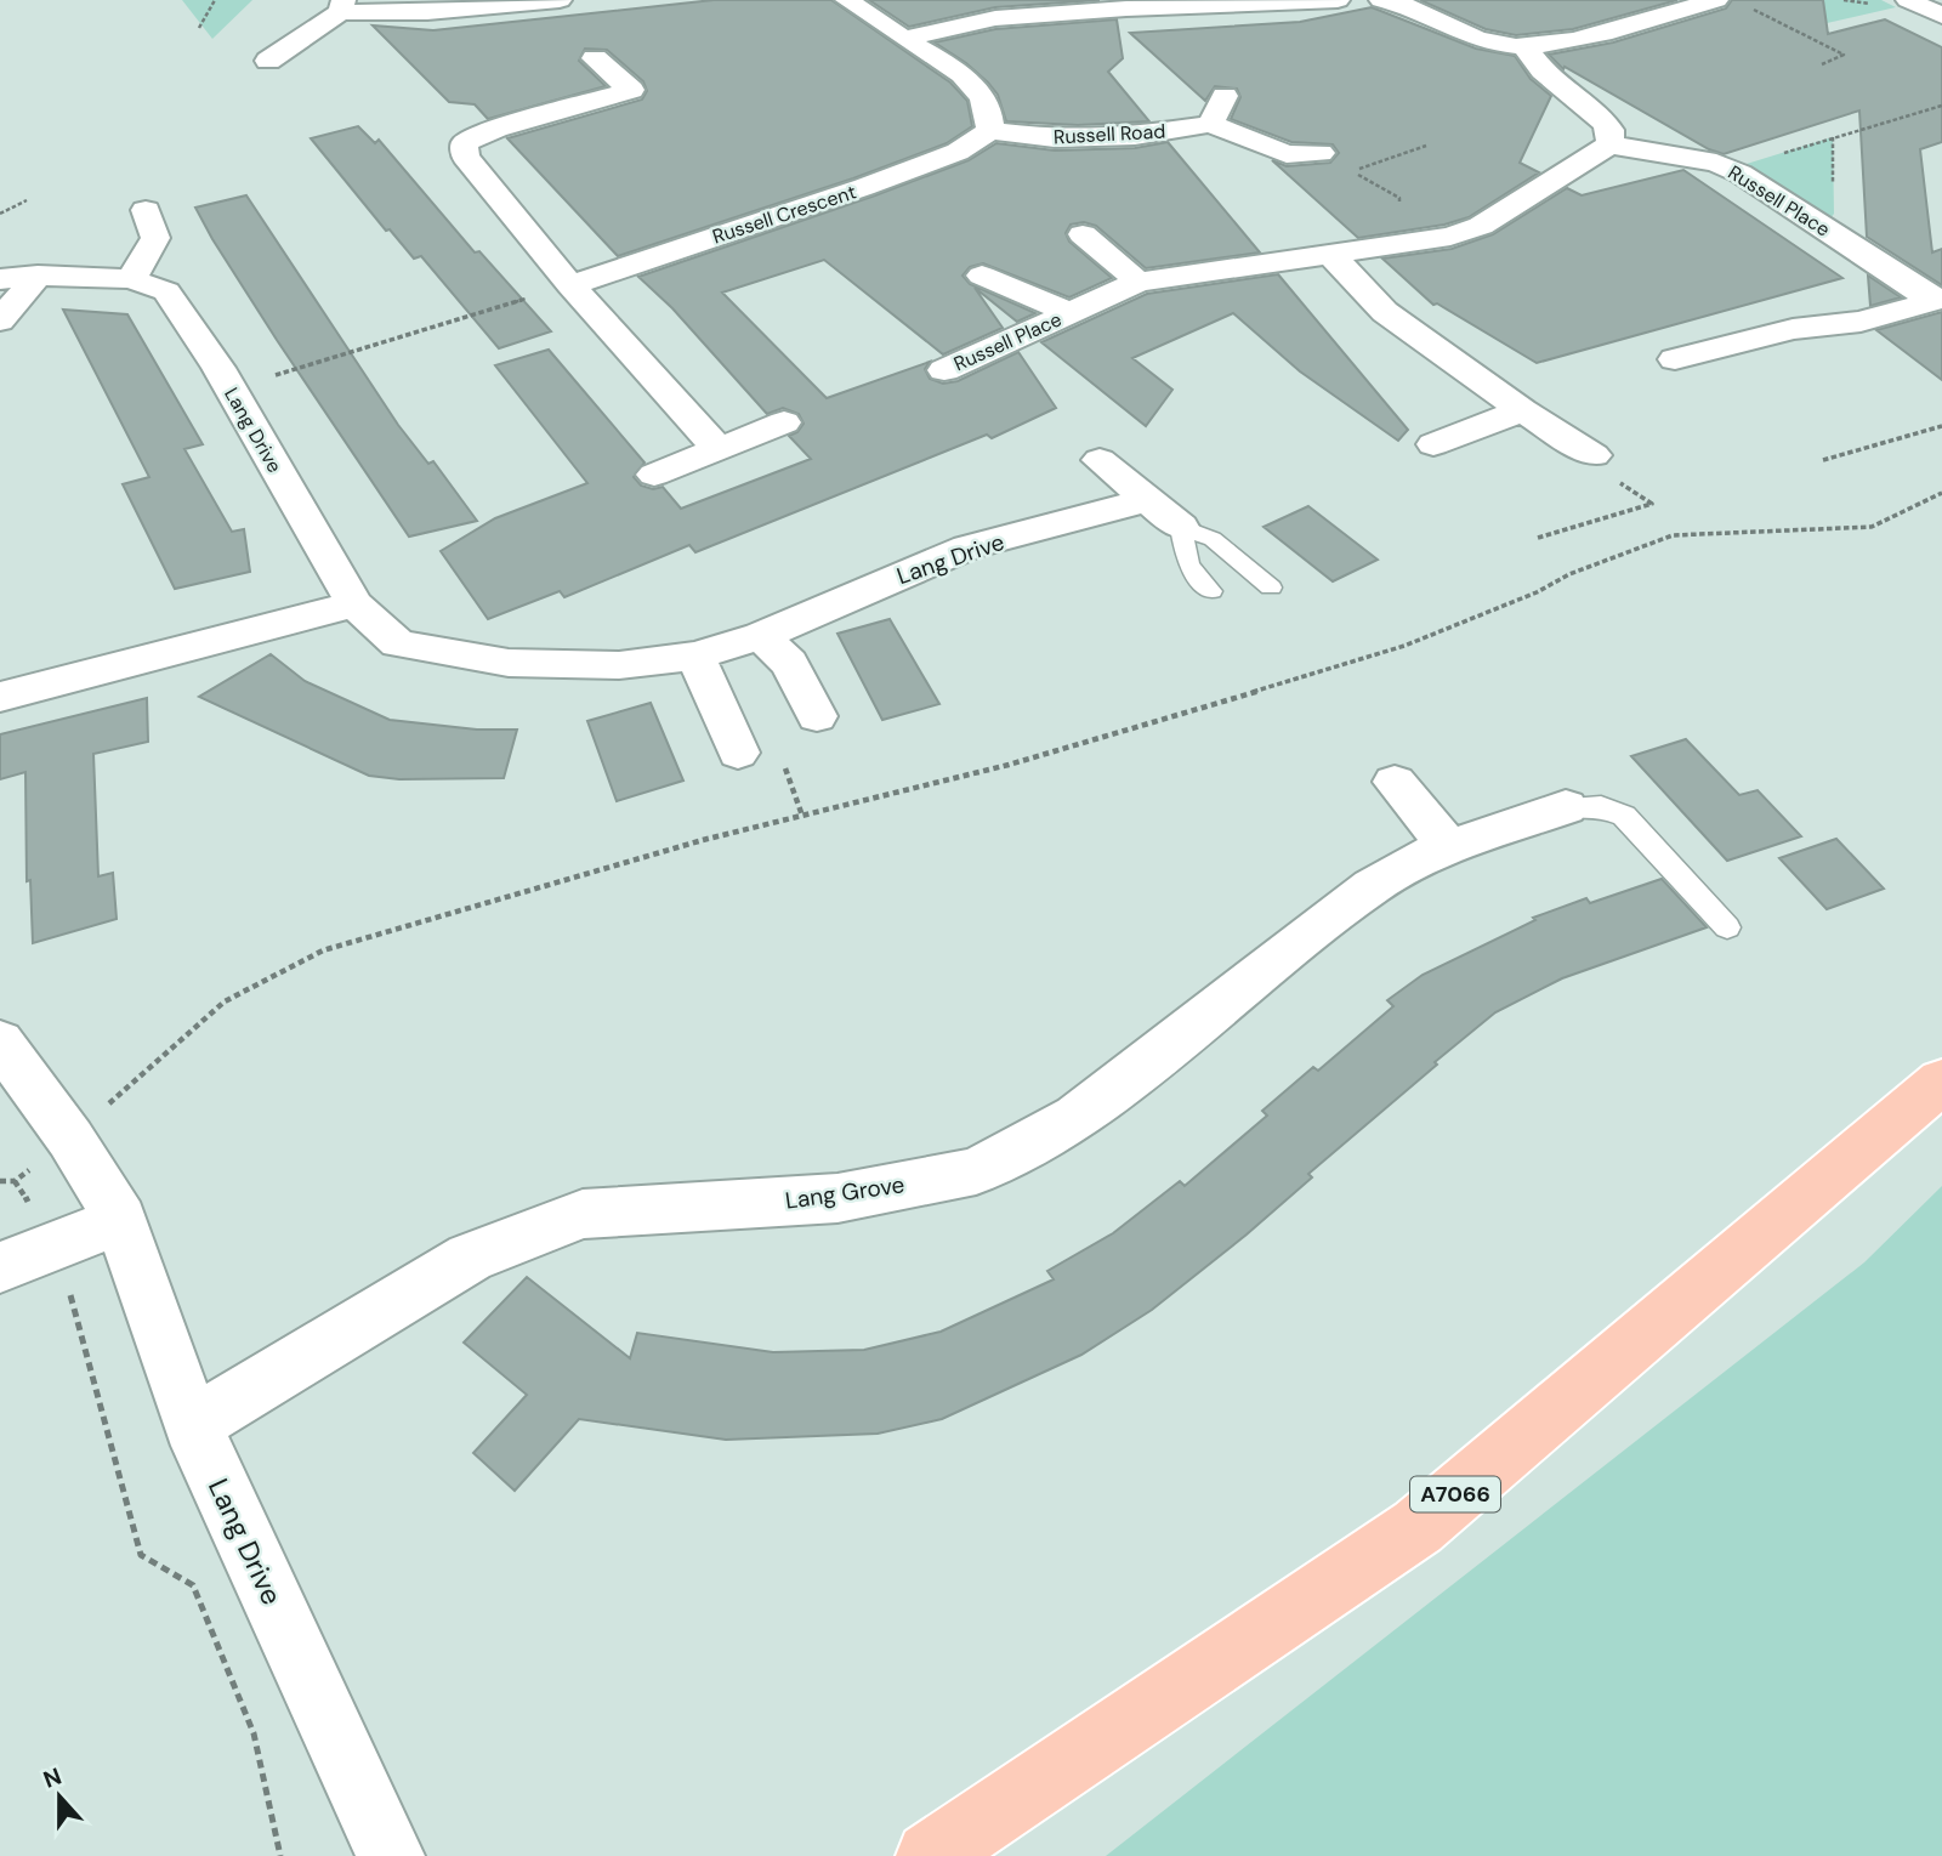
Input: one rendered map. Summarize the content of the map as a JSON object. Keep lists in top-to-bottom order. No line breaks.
{"streets":{"main road":["A7066"],"street":["Russell Road","Russell Place","Russell Crescent","Lang Drive","Lang Grove"]},"crossings":[["Russell Road","Russell Crescent"],["Lang Drive","Lang Grove"]],"north":"top"}
